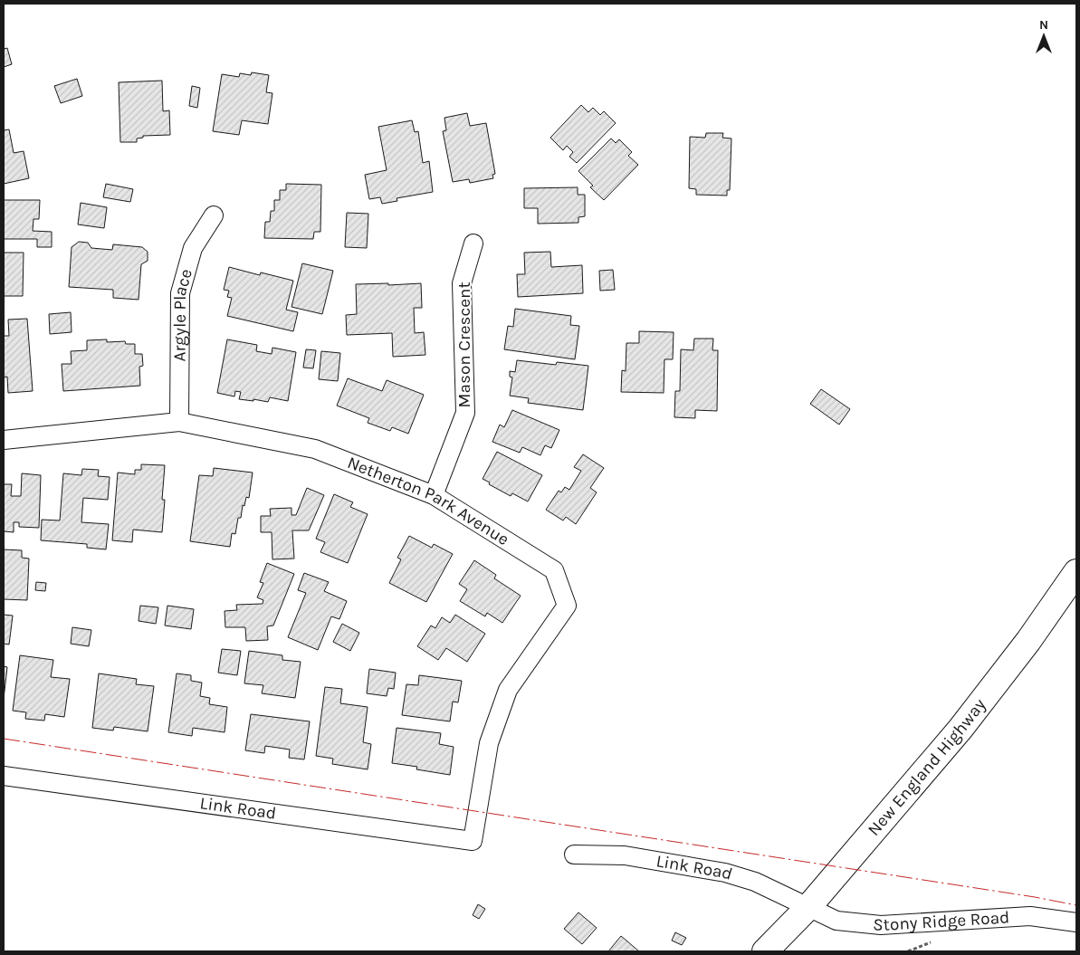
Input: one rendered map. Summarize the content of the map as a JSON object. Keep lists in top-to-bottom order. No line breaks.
{"streets":{"highway":["New England Highway"],"street":["Argyle Place","Mason Crescent","Netherton Park Avenue","Link Road","Stony Ridge Road"]},"crossings":[["Argyle Place","Netherton Park Avenue"],["Mason Crescent","Netherton Park Avenue"],["Netherton Park Avenue","Link Road"],["New England Highway","Link Road"],["New England Highway","Stony Ridge Road"],["Link Road","Stony Ridge Road"]],"north":"top"}
